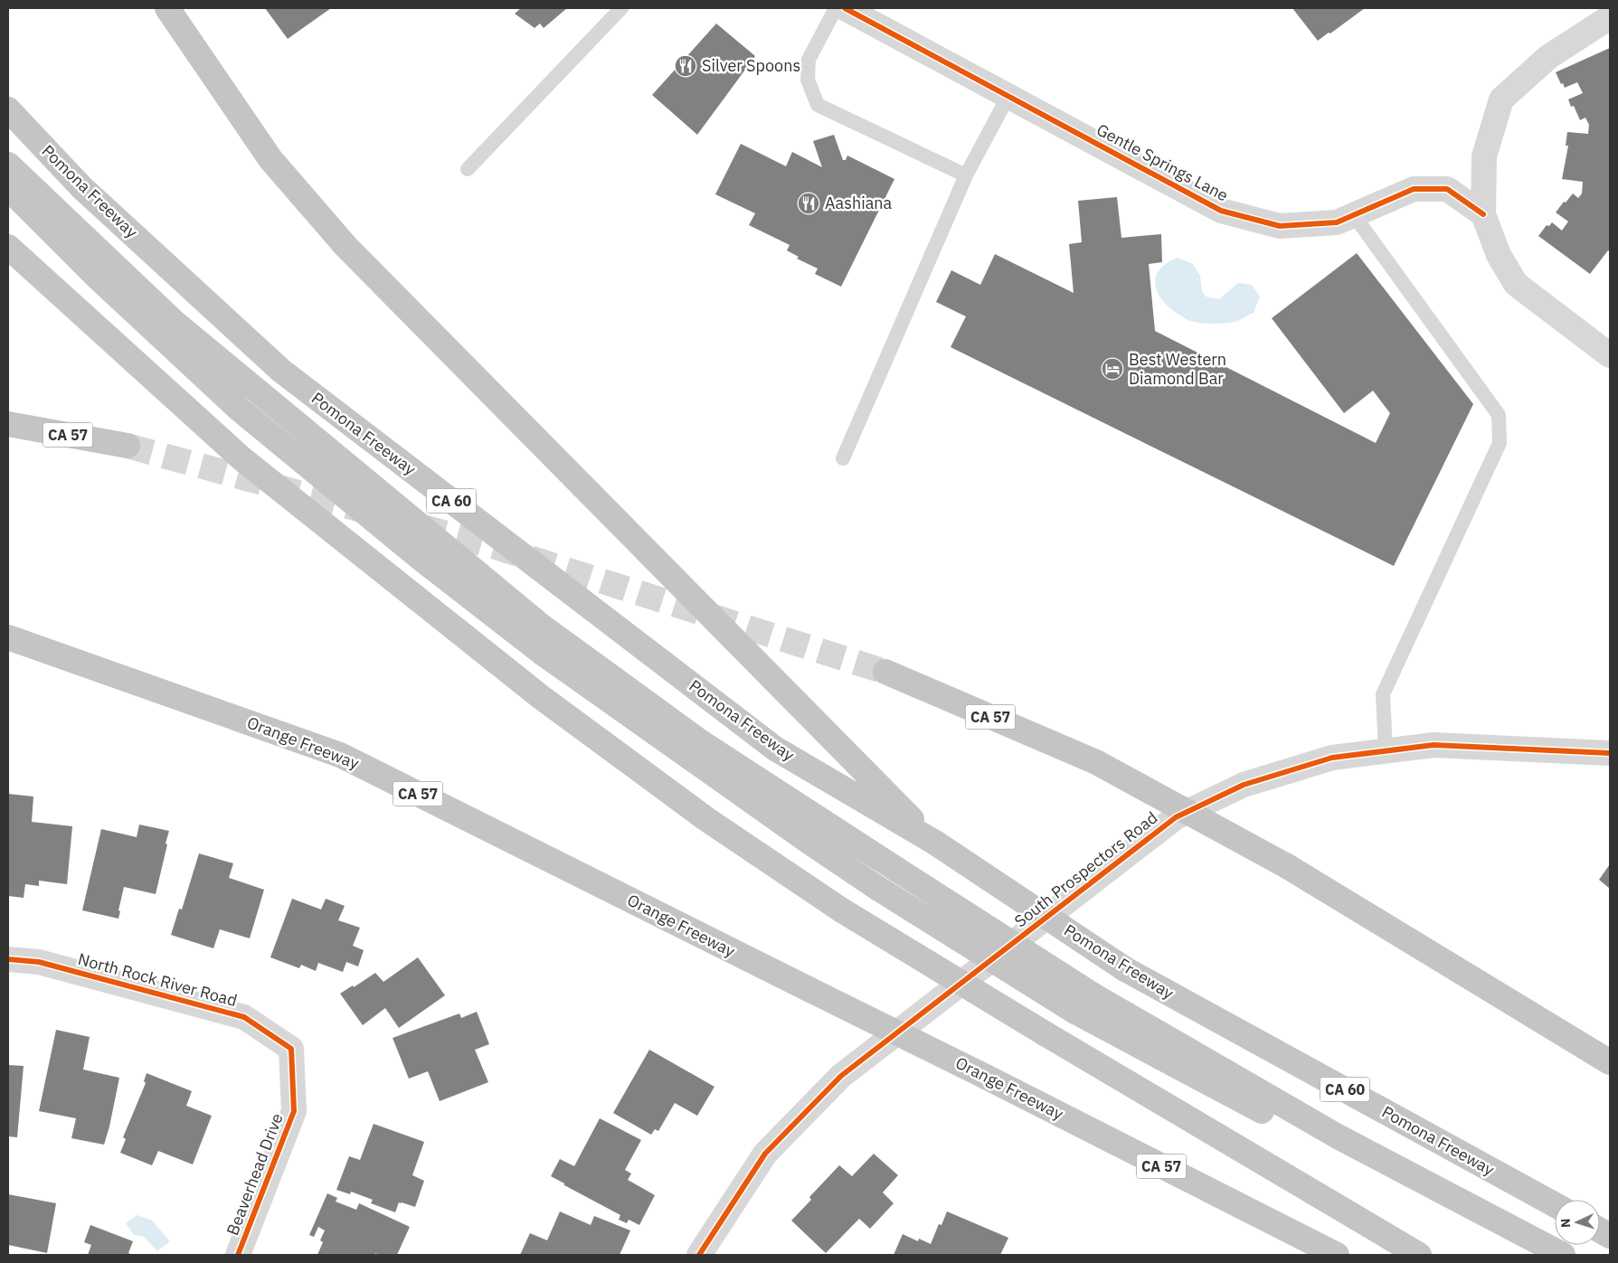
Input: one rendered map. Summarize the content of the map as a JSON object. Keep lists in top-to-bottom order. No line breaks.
{"streets":{"highway":["Pomona Freeway","CA 57","CA 60","Orange Freeway"],"street":["Gentle Springs Lane","South Prospectors Road","North Rock River Road","Beaverhead Drive"]},"crossings":[["North Rock River Road","Beaverhead Drive"]],"places":{"restaurant":["Silver Spoons","Aashiana"],"hotel":["Best Western Diamond Bar"]},"north":"left"}
